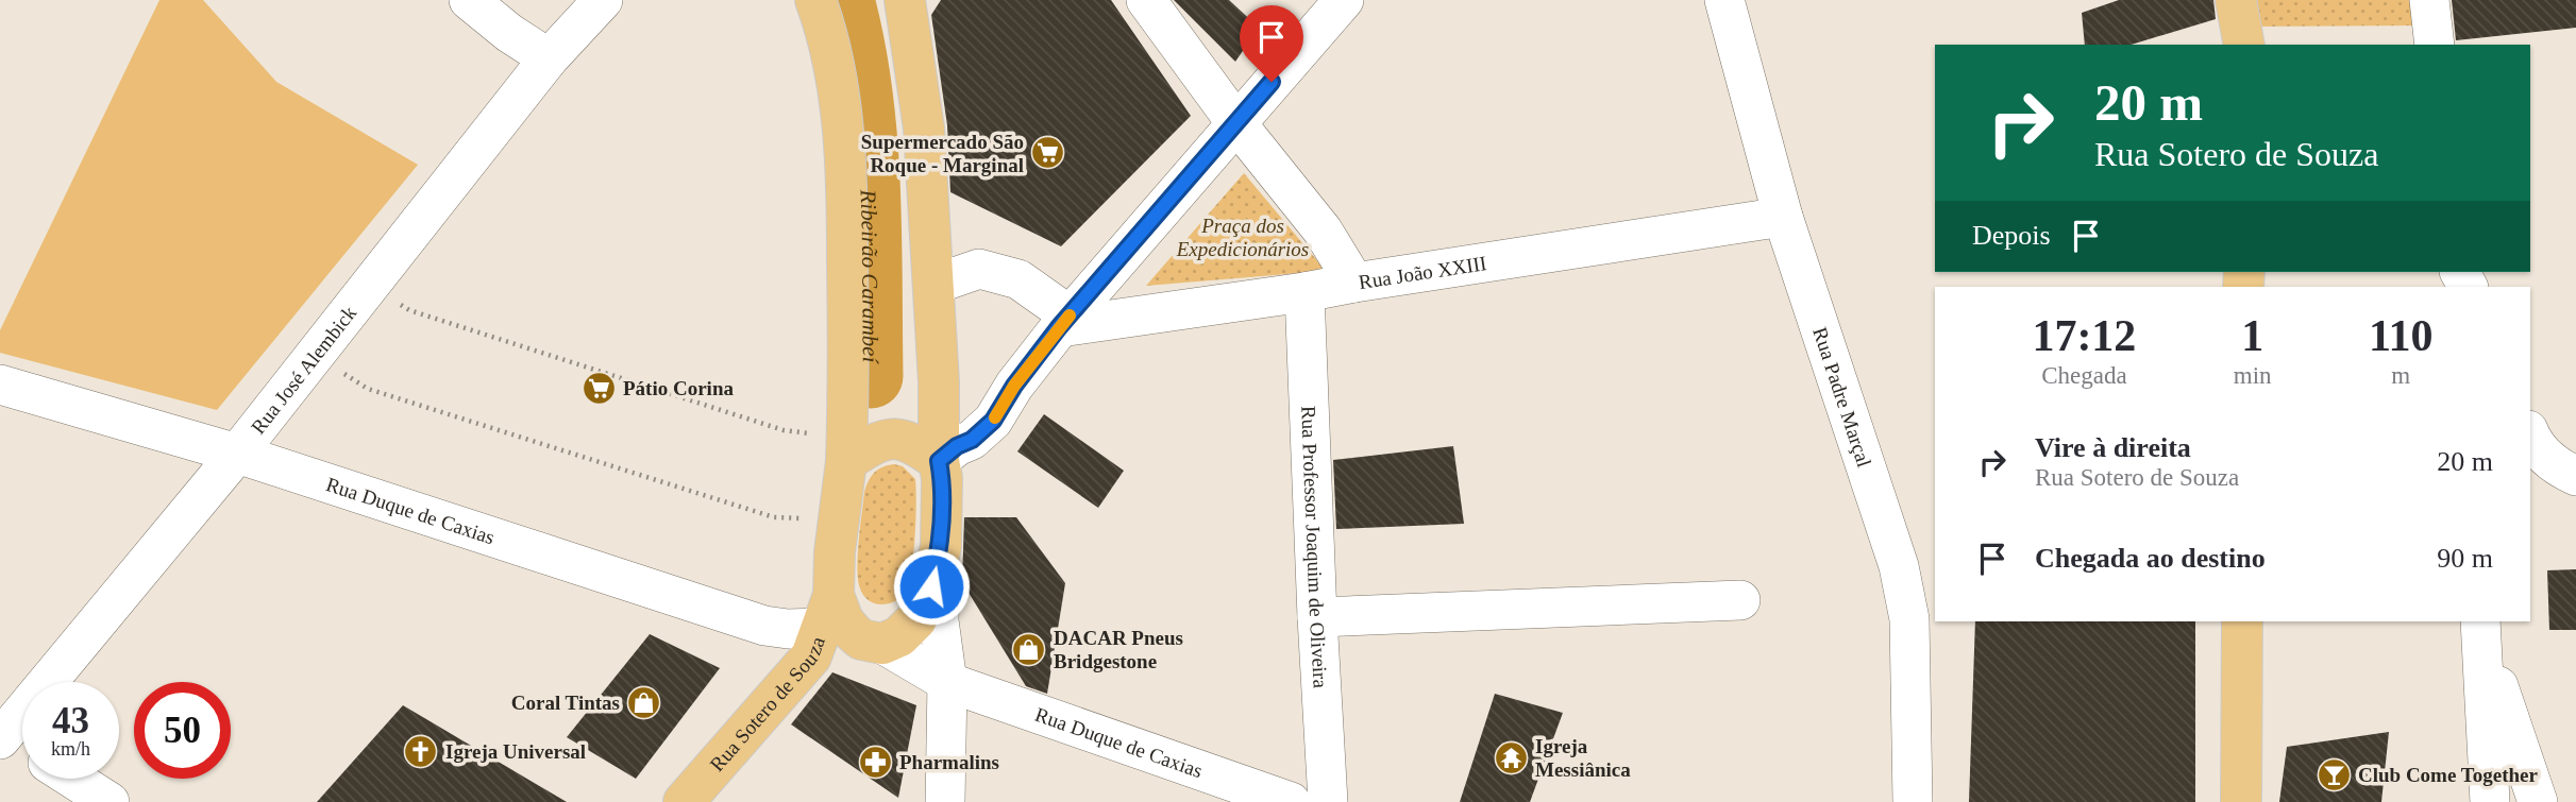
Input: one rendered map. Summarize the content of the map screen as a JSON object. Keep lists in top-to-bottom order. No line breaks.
{"streets":{"main road":["Rua Sotero de Souza"],"street":["Rua João XXIII","Rua José Alembick","Rua Padre Marçal","Rua Duque de Caxias","Rua Professor Joaquim de Oliveira"]},"crossings":[["Rua João XXIII","Rua Padre Marçal"],["Rua João XXIII","Rua Professor Joaquim de Oliveira"],["Rua José Alembick","Rua Duque de Caxias"],["Rua Duque de Caxias","Rua Sotero de Souza"]],"water":["Ribeirão Carambeí"],"parks":["Praça dos Expedicionários"],"places":{"supermarket":["Supermercado São Roque - Marginal","Pátio Corina"],"shop":["DACAR Pneus Bridgestone","Coral Tintas"],"church":["Igreja Universal"],"temple":["Igreja Messiânica"],"pharmacy":["Pharmalins"],"bar":["Club Come Together"]},"page":{"turn":["20 m","Rua Sotero de Souza"],"then":"Depois","eta":["17:12","Chegada","1","min","110","m"],"list":[{"name":"Vire à direita","note":"Rua Sotero de Souza","value":"20 m"},{"name":"Chegada ao destino","value":"90 m"}],"speed":"43 km/h","limit":"50"}}
